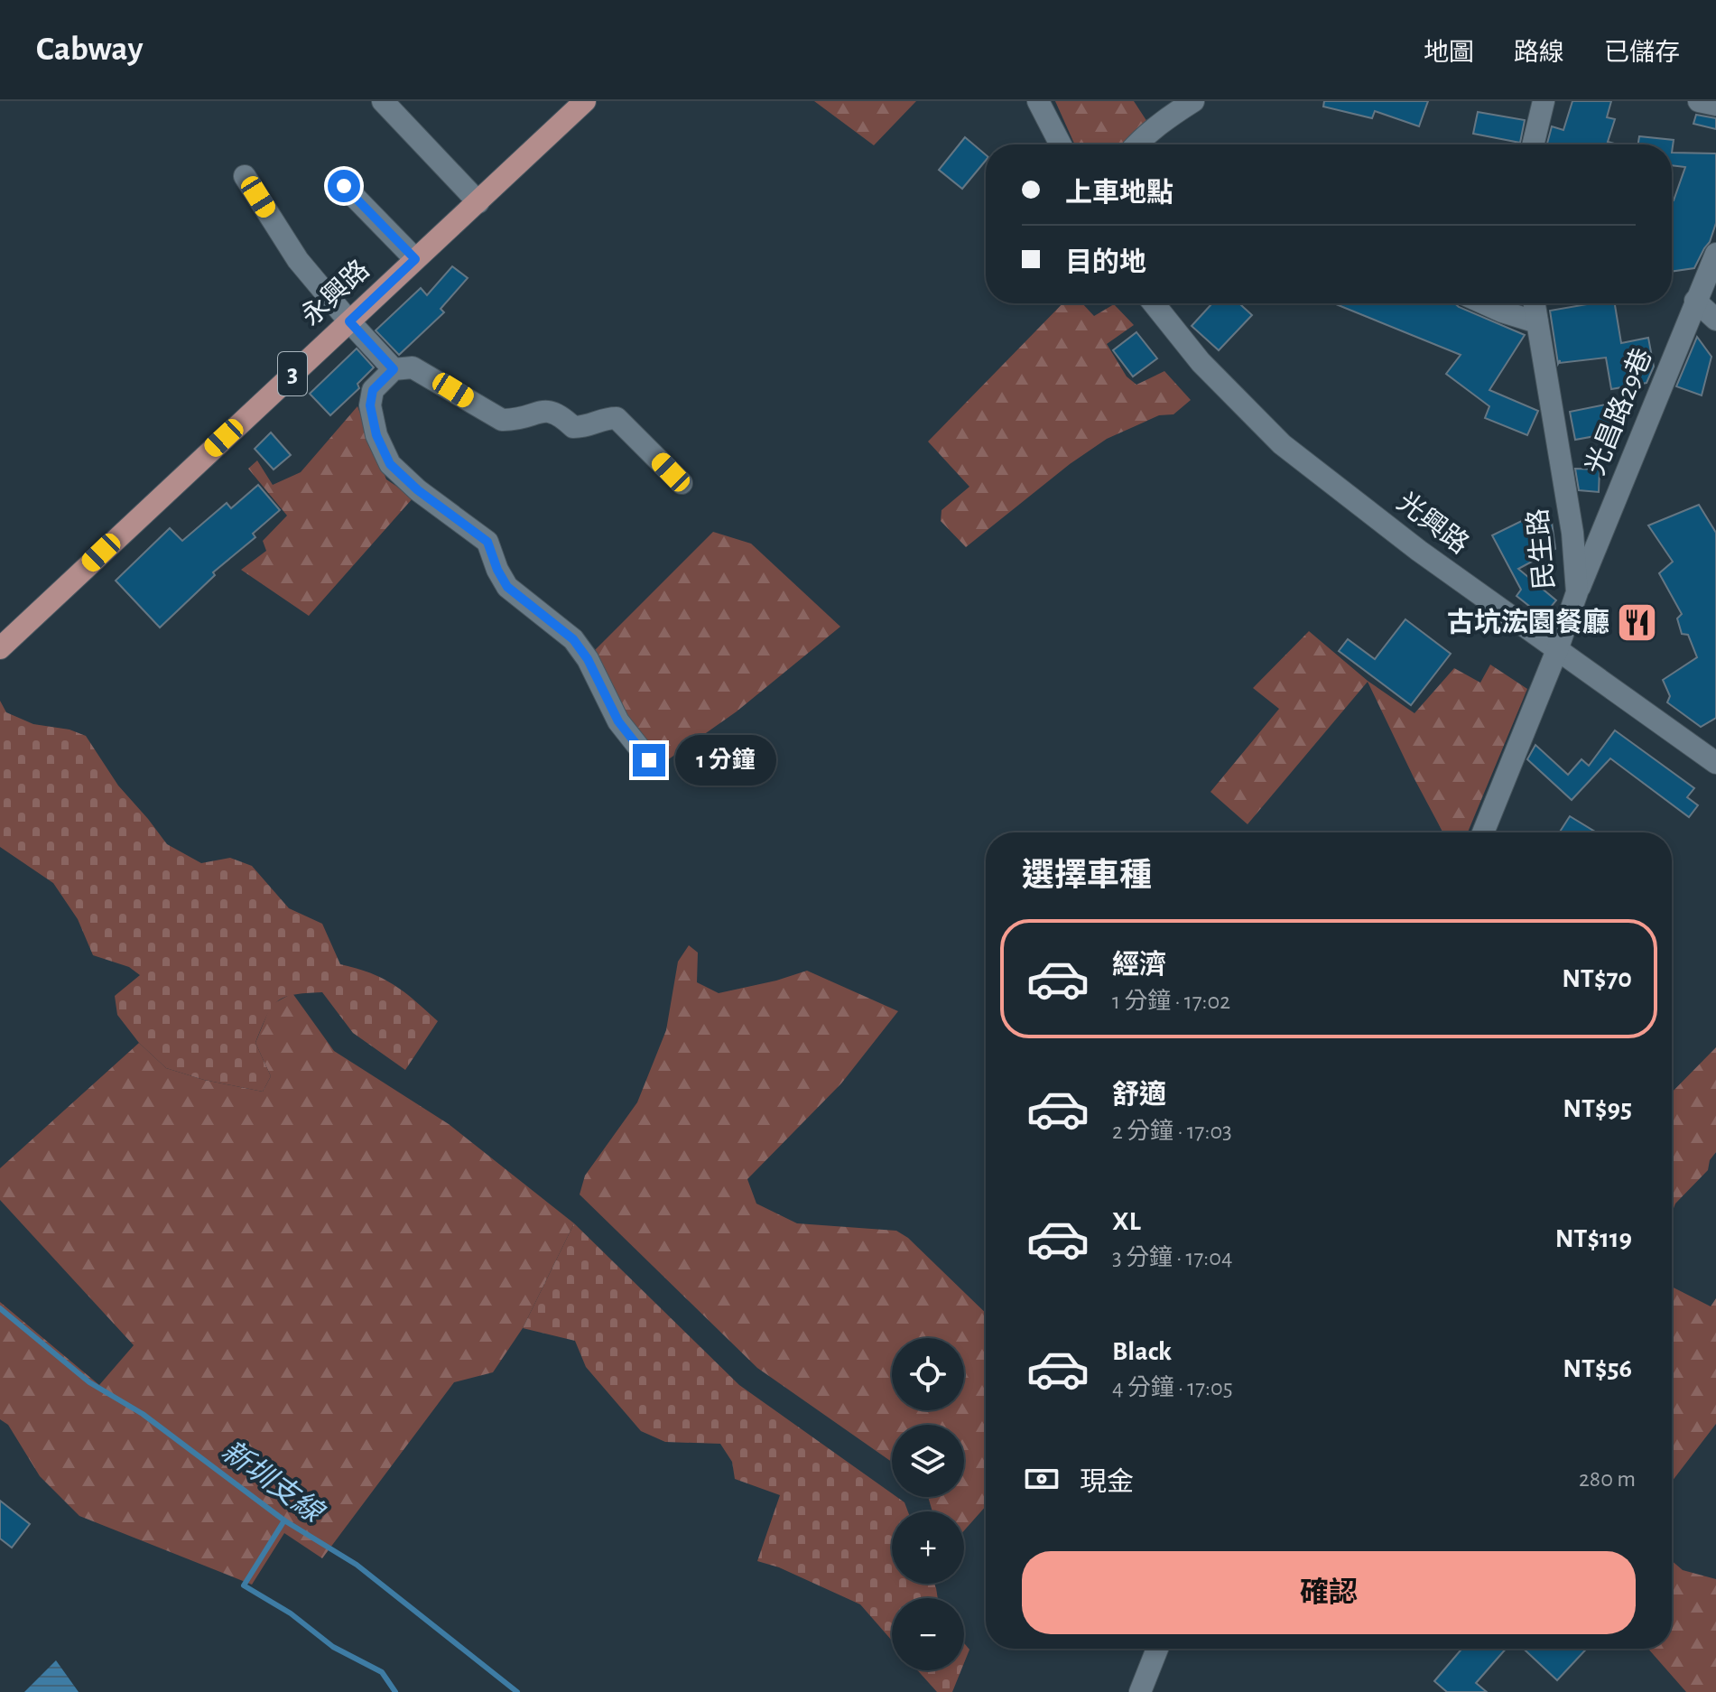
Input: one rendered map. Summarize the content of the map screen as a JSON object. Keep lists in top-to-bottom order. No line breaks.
{"streets":{"main road":["永興路","3"],"street":["光昌路29巷","光興路","民生路"]},"crossings":[["光昌路29巷","民生路"],["光興路","民生路"]],"water":["新圳支線"],"places":{"restaurant":["古坑浤園餐廳"]},"page":{"header":"Cabway","nav":["地圖","路線","已儲存"],"banner":["上車地點","目的地"],"bubble":"1 分鐘","heading":"選擇車種","list":[{"name":"經濟","note":"1 分鐘 · 17:02","value":"NT$70"},{"name":"舒適","note":"2 分鐘 · 17:03","value":"NT$95"},{"name":"XL","note":"3 分鐘 · 17:04","value":"NT$119"},{"name":"Black","note":"4 分鐘 · 17:05","value":"NT$56"}],"map_buttons":["+","−"],"pay":["現金","280 m"],"buttons":"確認"}}
